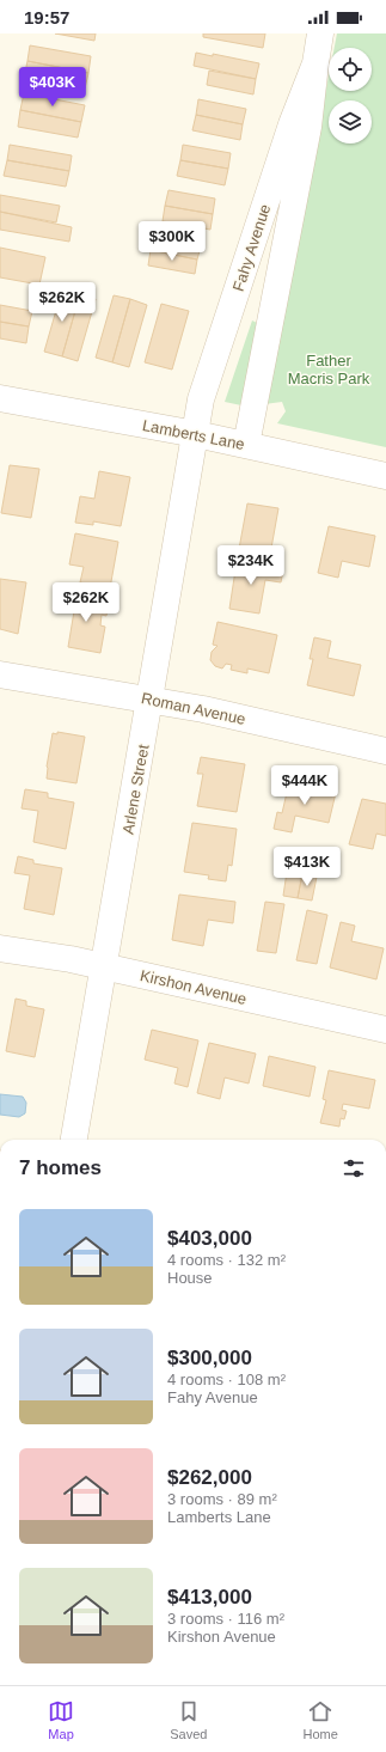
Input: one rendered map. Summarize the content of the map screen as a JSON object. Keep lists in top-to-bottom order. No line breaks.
{"streets":{"street":["Fahy Avenue","Lamberts Lane","Roman Avenue","Arlene Street","Kirshon Avenue"]},"crossings":[["Fahy Avenue","Lamberts Lane"],["Fahy Avenue","Arlene Street"],["Lamberts Lane","Arlene Street"],["Roman Avenue","Arlene Street"],["Arlene Street","Kirshon Avenue"]],"parks":["Father Macris Park"],"page":{"status":"19:57","price":["$403K","$300K","$262K","$234K","$262K","$444K","$413K"],"heading":"7 homes","list":[{"name":"$403,000","note":"4 rooms · 132 m² · House"},{"name":"$300,000","note":"4 rooms · 108 m² · Fahy Avenue"},{"name":"$262,000","note":"3 rooms · 89 m² · Lamberts Lane"},{"name":"$413,000","note":"3 rooms · 116 m² · Kirshon Avenue"}],"tabs":["Map","Saved","Home"]}}
